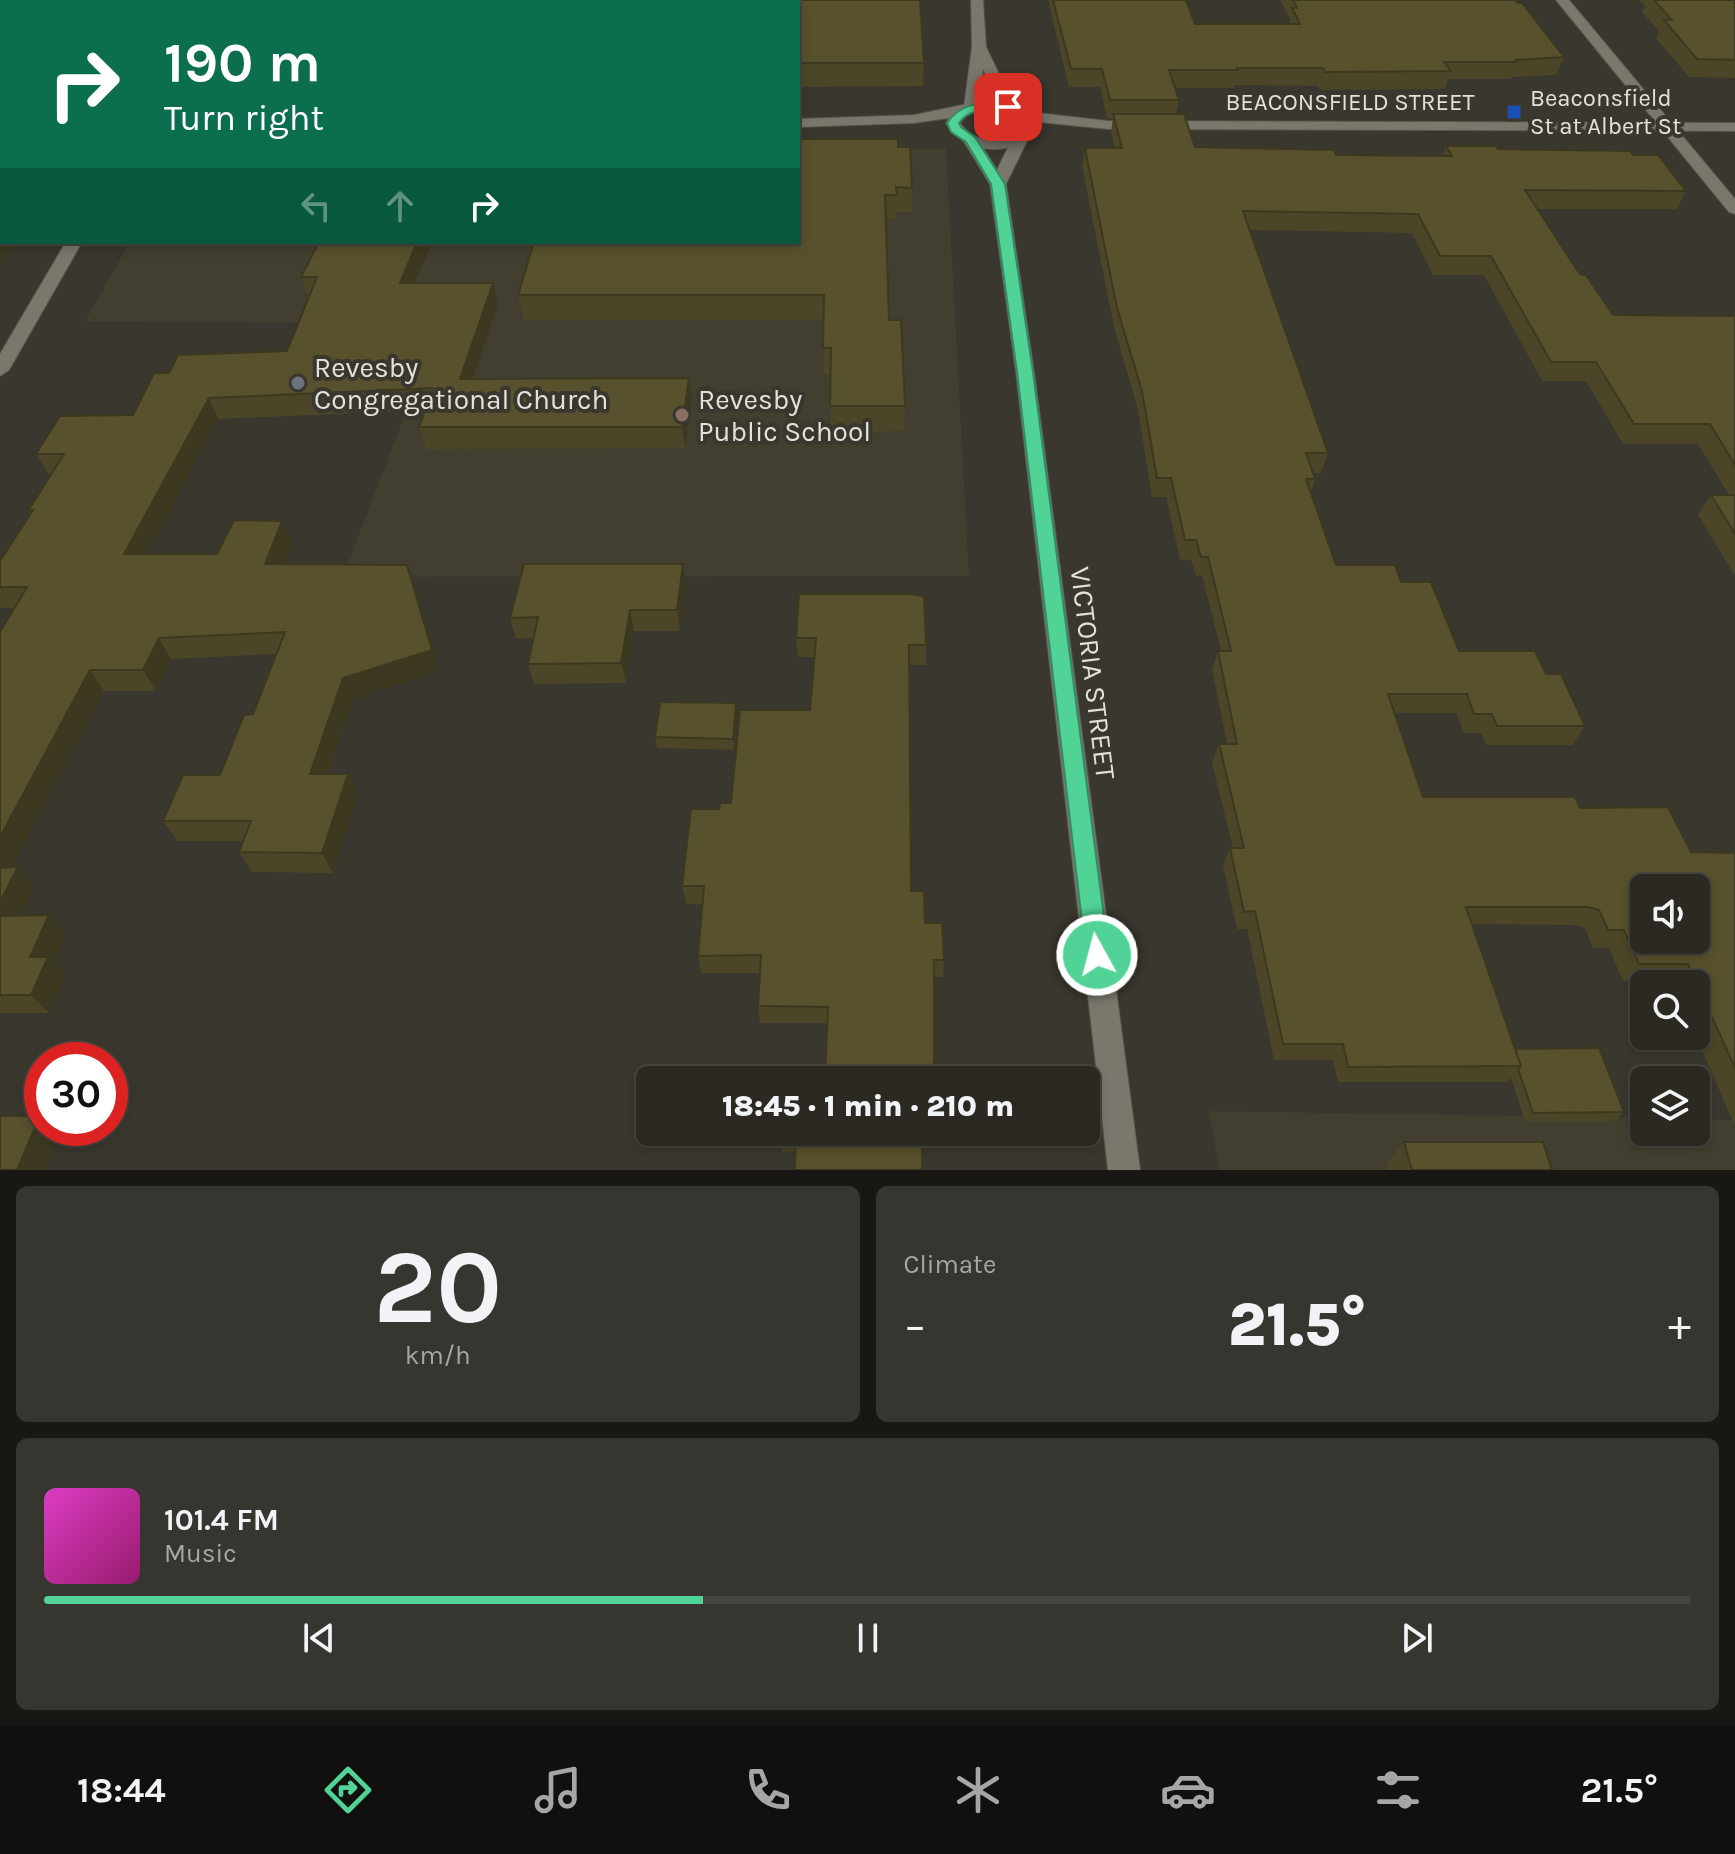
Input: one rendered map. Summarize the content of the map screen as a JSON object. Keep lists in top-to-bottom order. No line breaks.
{"streets":{"street":["BEACONSFIELD STREET","VICTORIA STREET"]},"crossings":[["BEACONSFIELD STREET","VICTORIA STREET"]],"places":{"transit":["Beaconsfield St at Albert St"],"other":["Revesby Congregational Church","Revesby Public School"]},"page":{"turn":["190 m","Turn right"],"limit":"30","trip":"18:45 · 1 min · 210 m","tile":[["20","km/h"],"Climate"],"heat":["−","21.5°","+"],"song":["101.4 FM","Music"],"tabs":["18:44","21.5°"]}}
